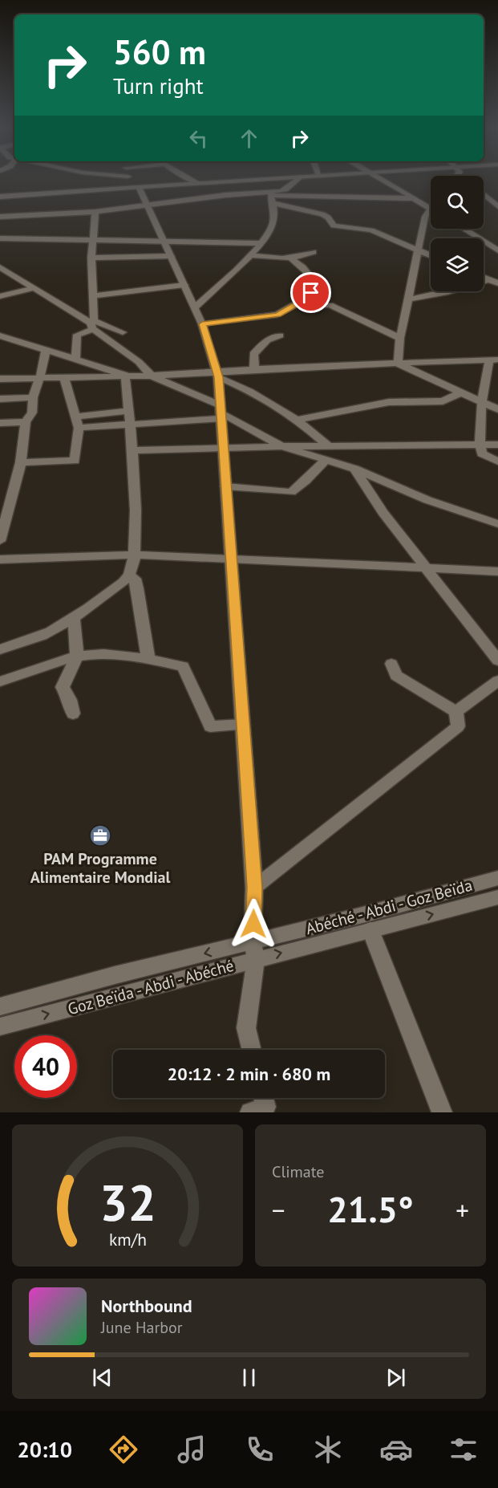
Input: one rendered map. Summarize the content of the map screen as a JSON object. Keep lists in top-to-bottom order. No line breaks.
{"streets":{"street":["Abéché - Abdi - Goz Beïda","Goz Beïda - Abdi - Abéché"]},"crossings":[["Abéché - Abdi - Goz Beïda","Goz Beïda - Abdi - Abéché"]],"one_way":["Abéché - Abdi - Goz Beïda","Goz Beïda - Abdi - Abéché"],"places":{"office":["PAM Programme Alimentaire Mondial"]},"page":{"turn":["560 m","Turn right"],"limit":"40","trip":"20:12 · 2 min · 680 m","tile":"Climate","heat":["−","21.5°","+"],"song":["Northbound","June Harbor"],"tabs":"20:10","gauge":["32","km/h"]}}
